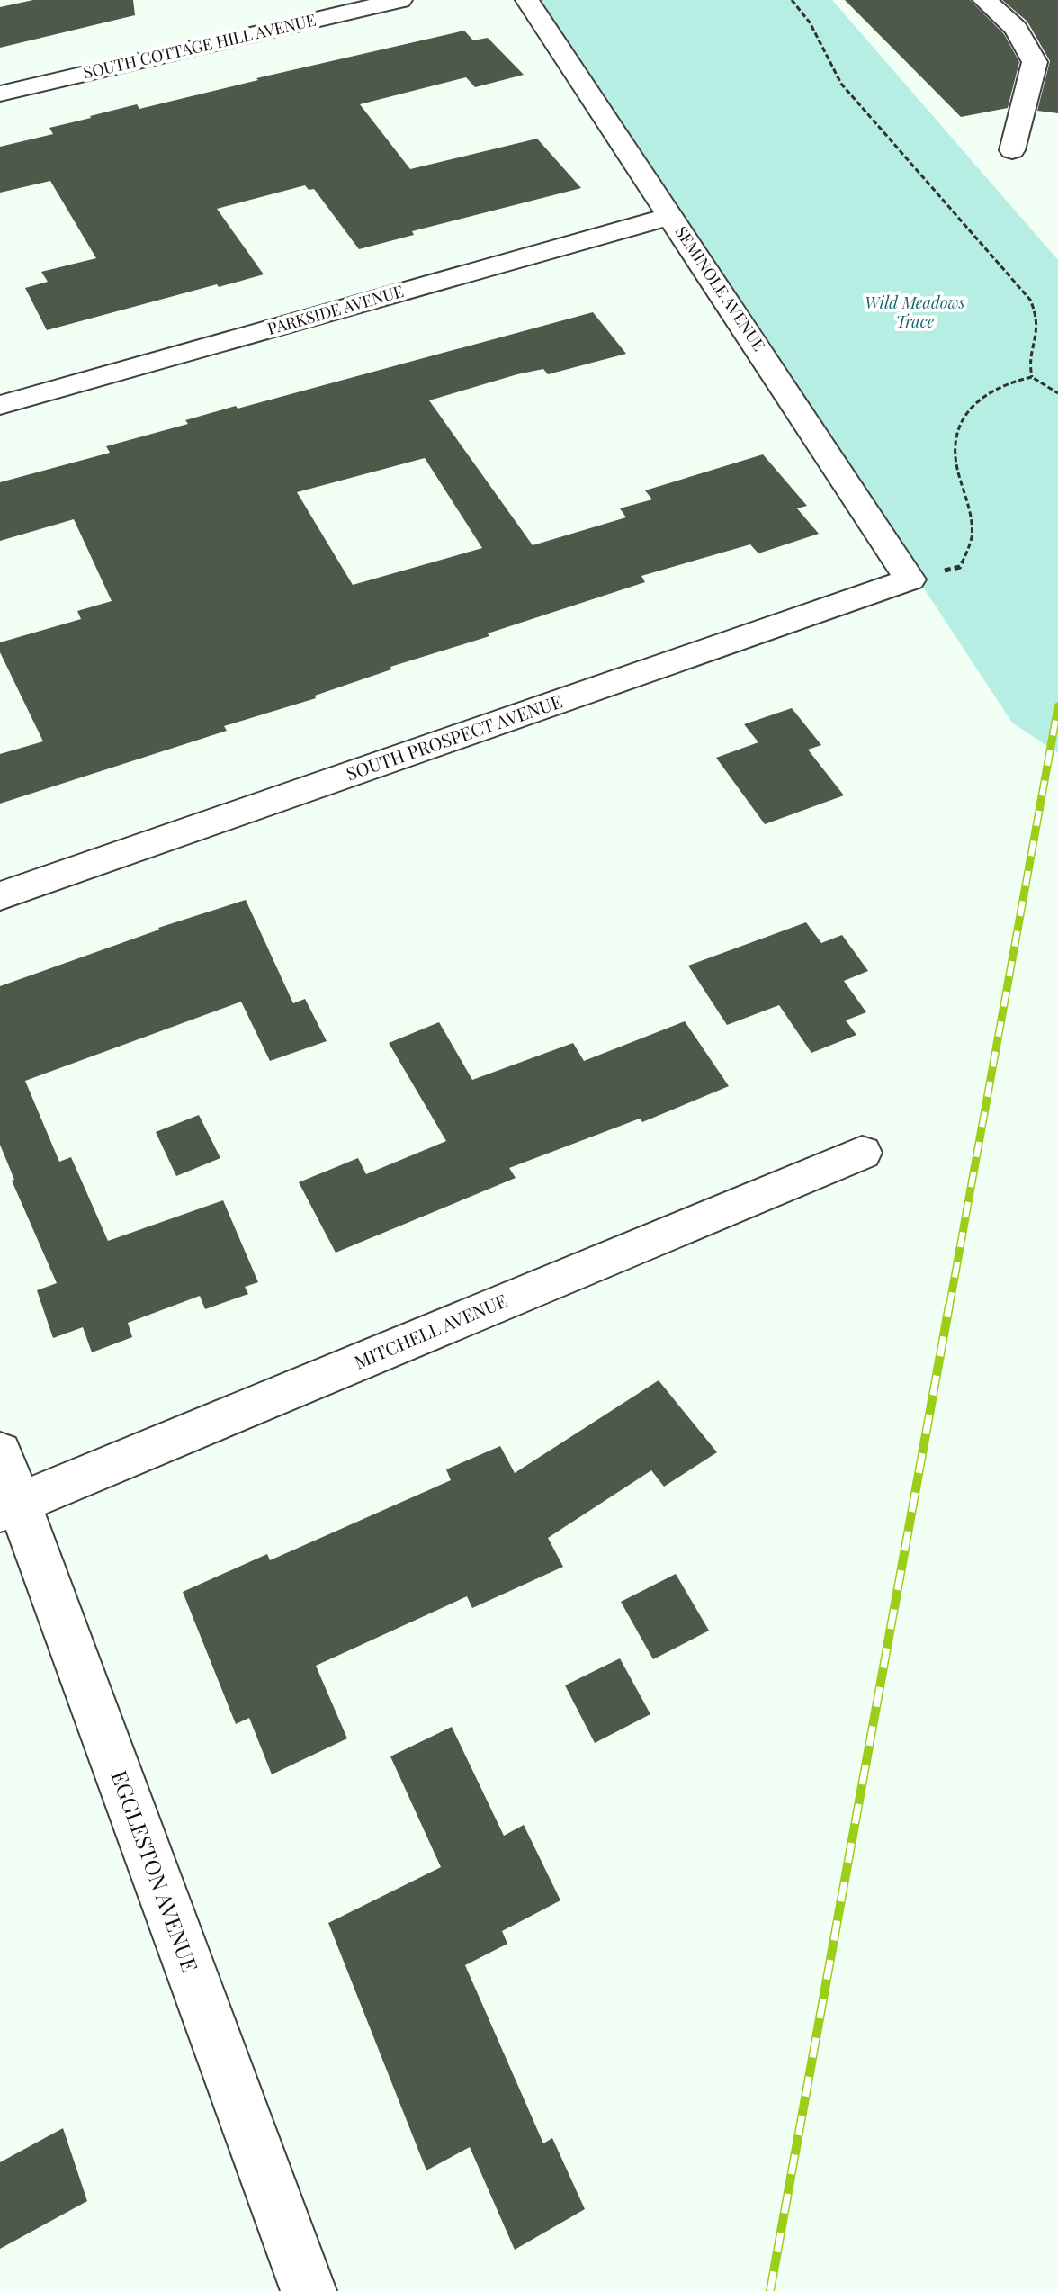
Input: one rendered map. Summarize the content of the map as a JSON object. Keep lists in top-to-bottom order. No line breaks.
{"streets":{"street":["SOUTH COTTAGE HILL AVENUE","SEMINOLE AVENUE","PARKSIDE AVENUE","SOUTH PROSPECT AVENUE","MITCHELL AVENUE","EGGLESTON AVENUE"]},"crossings":[["SEMINOLE AVENUE","PARKSIDE AVENUE"],["SEMINOLE AVENUE","SOUTH PROSPECT AVENUE"],["MITCHELL AVENUE","EGGLESTON AVENUE"]],"parks":["Wild Meadows Trace"]}
